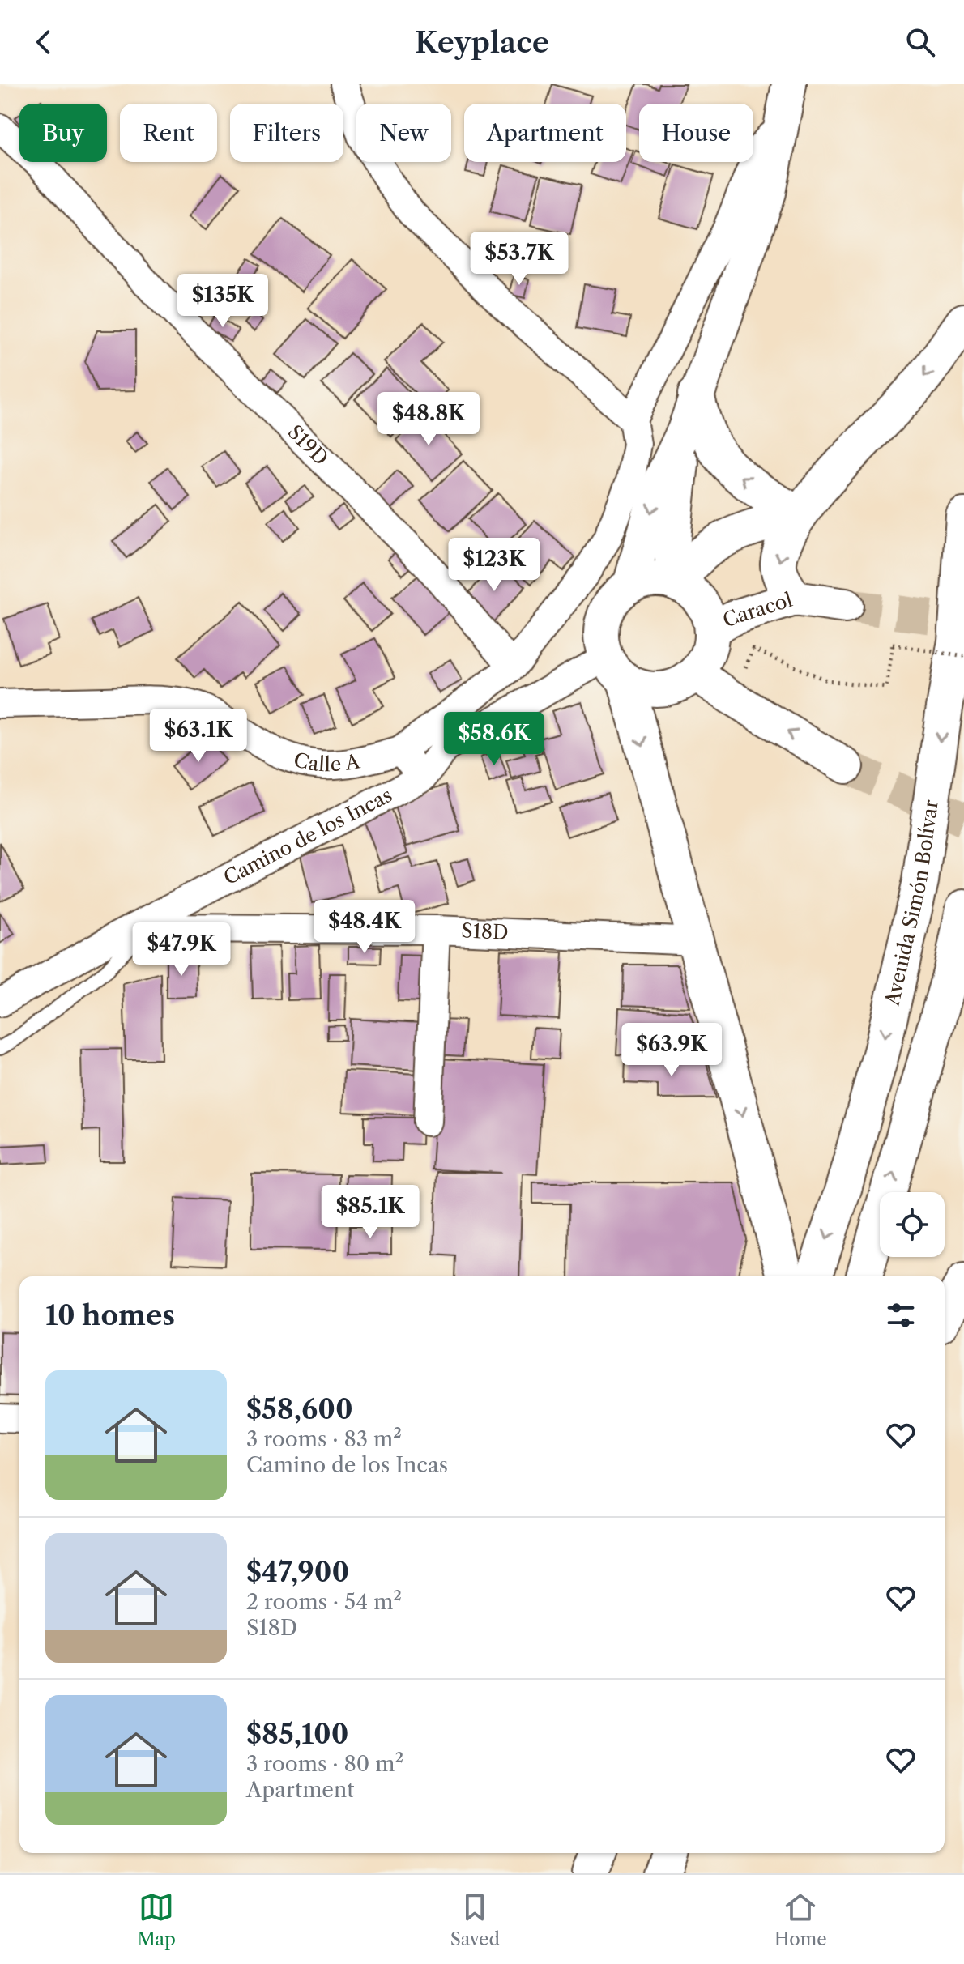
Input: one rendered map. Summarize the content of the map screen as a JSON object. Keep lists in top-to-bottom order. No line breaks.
{"streets":{"highway":["Avenida Simón Bolívar"],"street":["S19D","Caracol","Calle A","Camino de los Incas","S18D"]},"crossings":[["Caracol","Camino de los Incas"],["Camino de los Incas","S18D"]],"page":{"header":"Keyplace","chip":["Buy","Rent","Filters","New","Apartment","House"],"price":["$53.7K","$135K","$48.8K","$123K","$63.1K","$58.6K","$48.4K","$47.9K","$63.9K","$85.1K"],"heading":"10 homes","list":[{"name":"$58,600","note":"3 rooms · 83 m² · Camino de los Incas"},{"name":"$47,900","note":"2 rooms · 54 m² · S18D"},{"name":"$85,100","note":"3 rooms · 80 m² · Apartment"}],"tabs":["Map","Saved","Home"]}}
